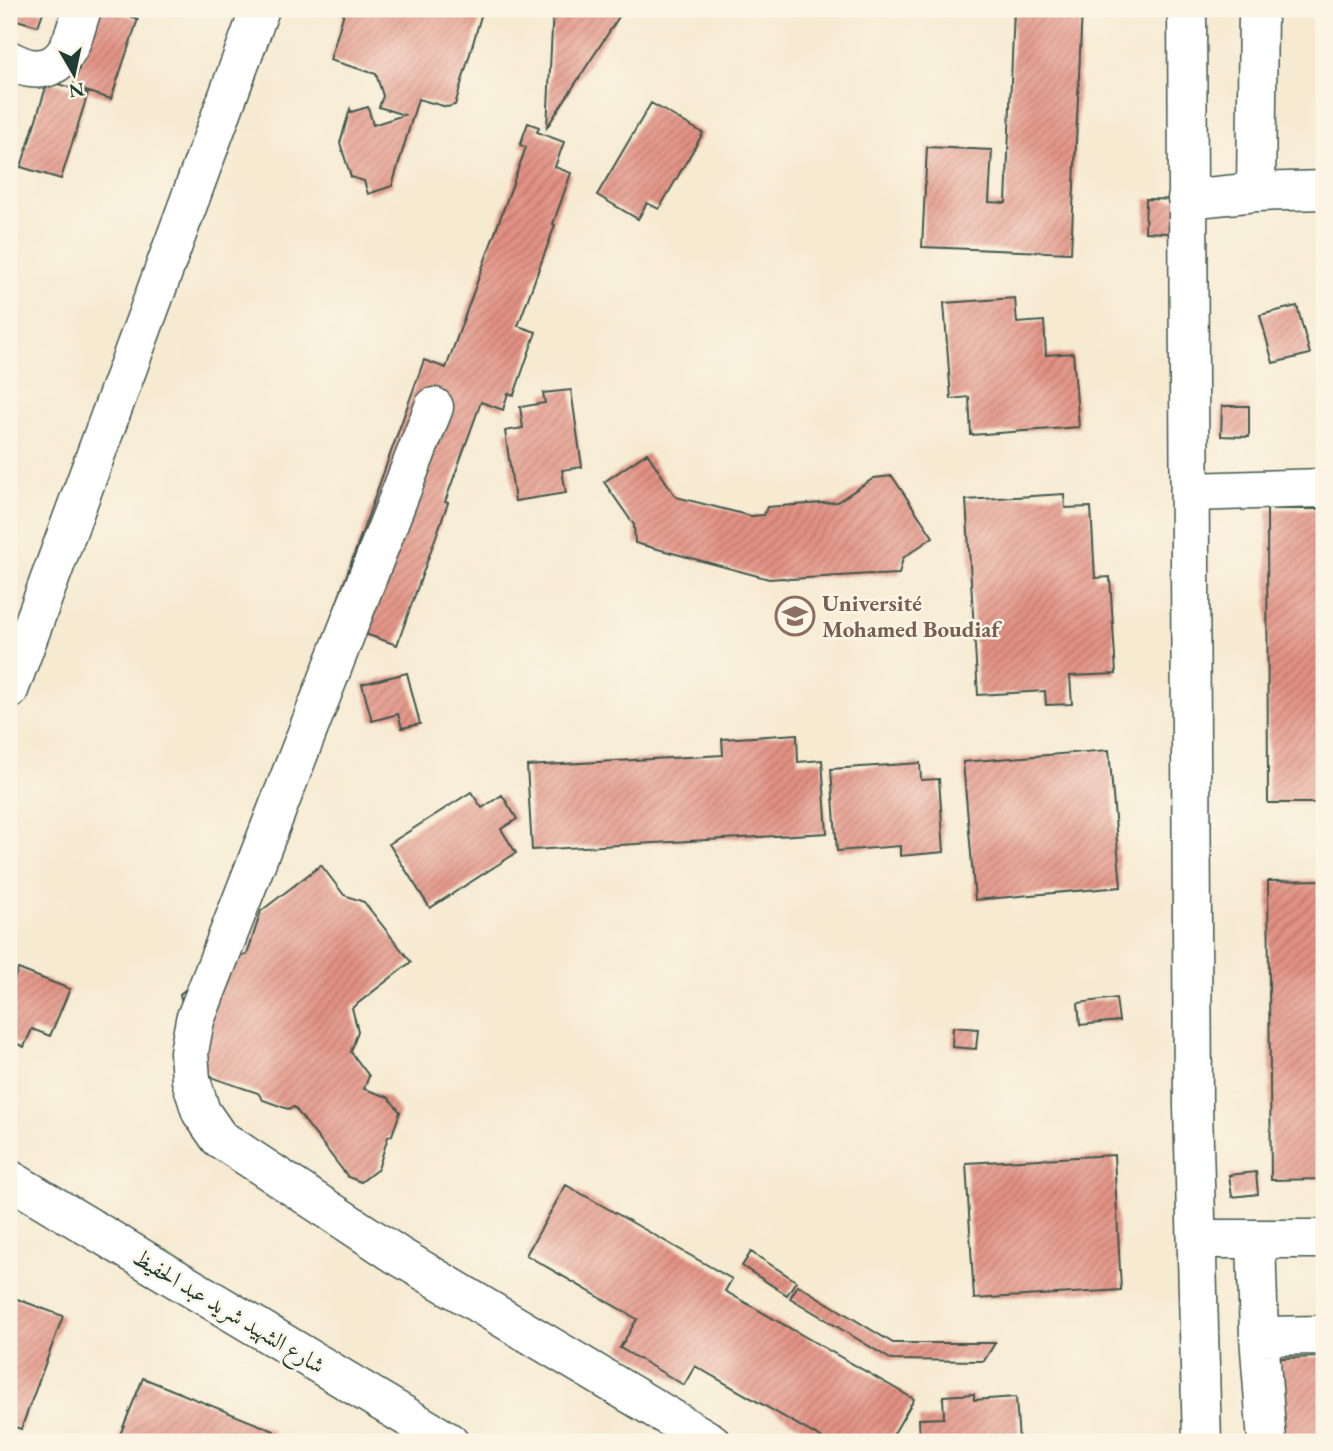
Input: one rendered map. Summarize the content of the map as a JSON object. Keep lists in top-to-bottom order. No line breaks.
{"streets":{"main road":["شارع الشهيد شريد عبد الحفيظ"]},"places":{"school or university":["Université Mohamed Boudiaf"]},"north":"bottom"}
